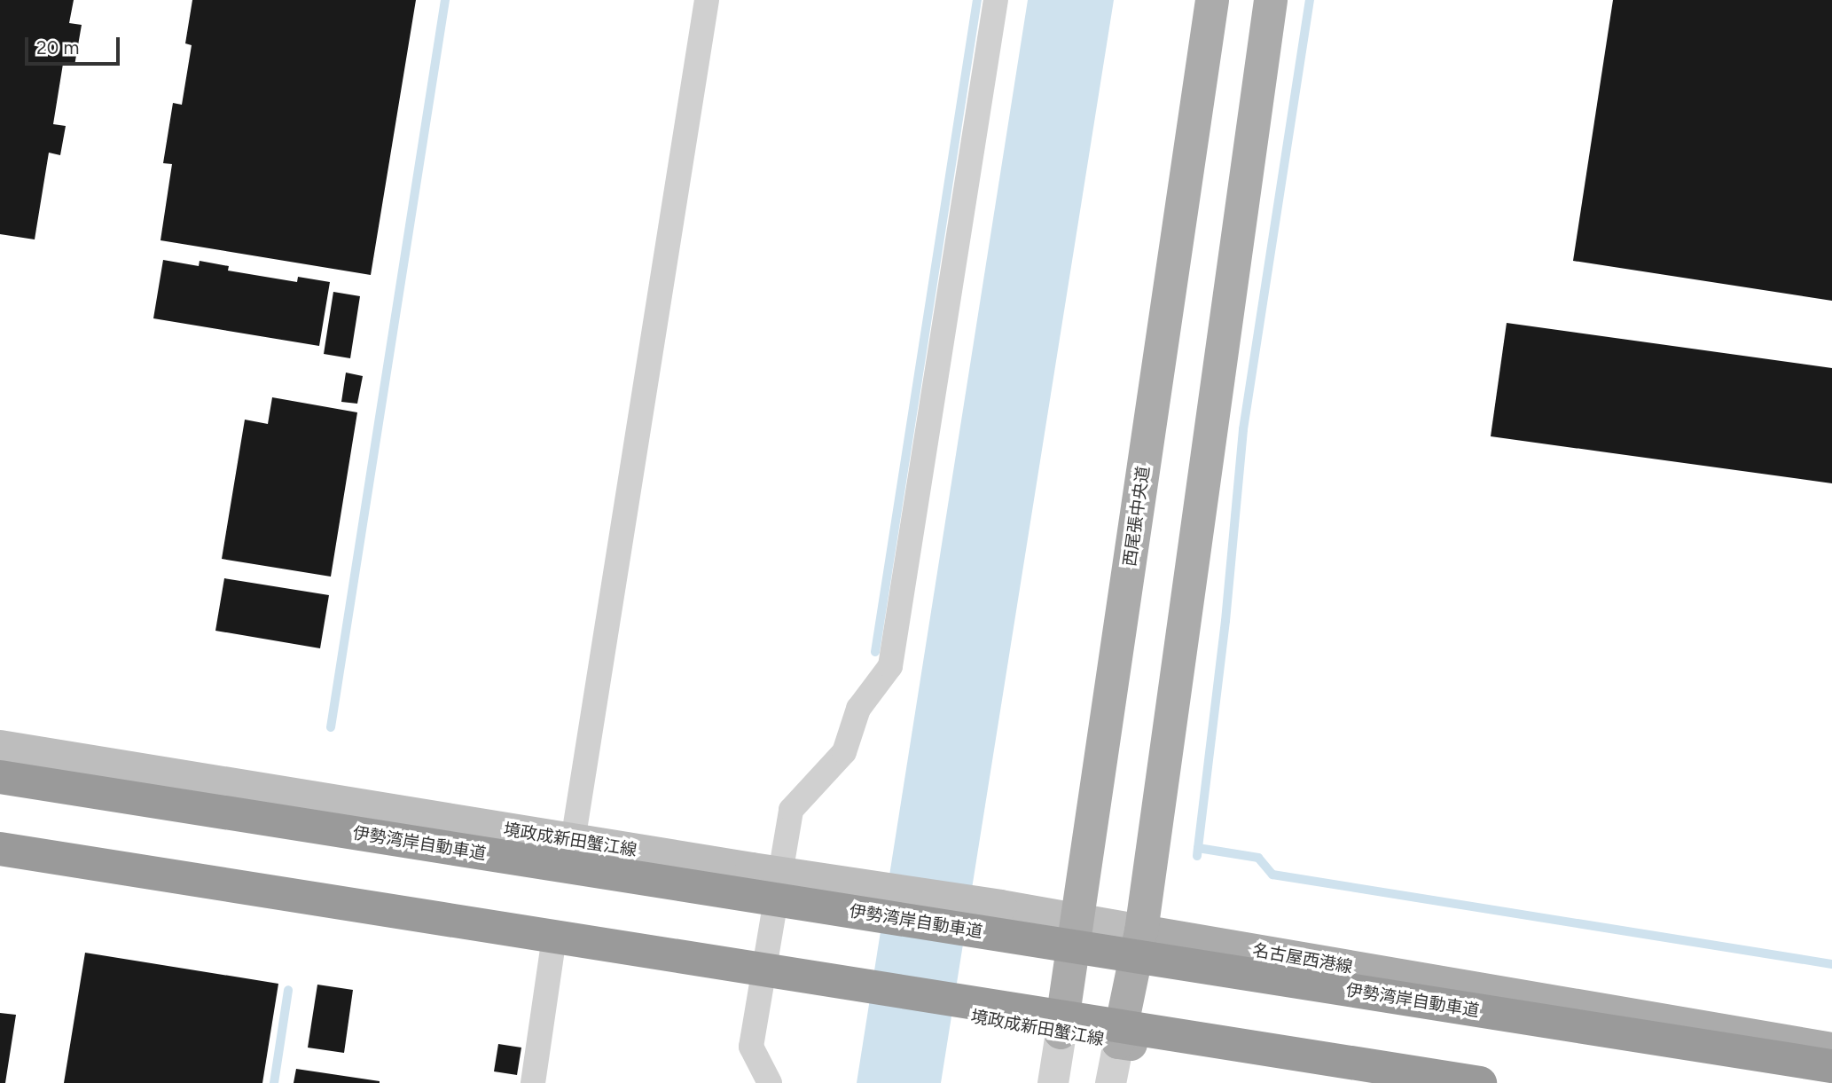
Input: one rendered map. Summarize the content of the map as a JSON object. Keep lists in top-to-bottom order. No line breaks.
{"streets":{"highway":["伊勢湾岸自動車道"],"main road":["西尾張中央道","境政成新田蟹江線","名古屋西港線"]},"crossings":[["西尾張中央道","境政成新田蟹江線"],["境政成新田蟹江線","名古屋西港線"]],"scale_bar":"20 m"}
